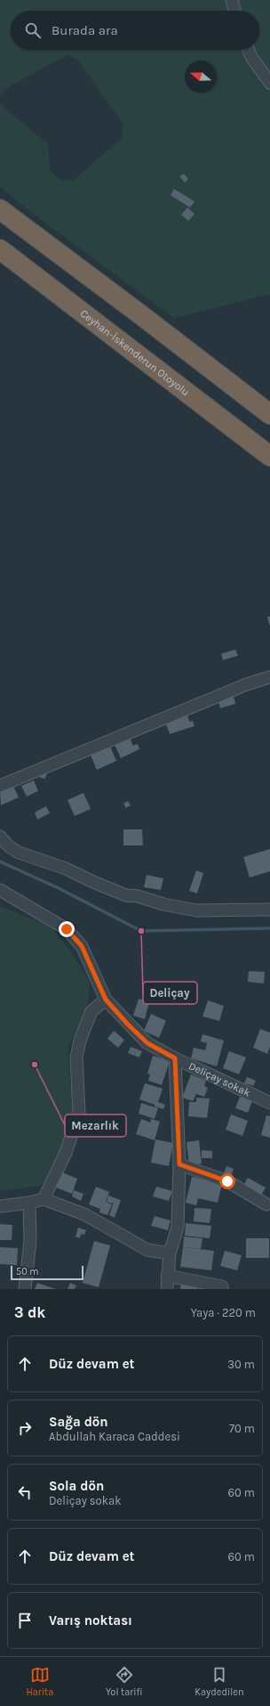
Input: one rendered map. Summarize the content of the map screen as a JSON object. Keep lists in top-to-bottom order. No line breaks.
{"streets":{"highway":["Ceyhan-İskenderun Otoyolu"],"street":["Deliçay sokak"]},"places":["Deliçay","Mezarlık"],"scale_bar":"50 m","north":"left","page":{"search":"Burada ara","scale":"50 m","heading":["3 dk","Yaya · 220 m"],"list":[["Düz devam et","30 m"],["Sağa dön","Abdullah Karaca Caddesi","70 m"],["Sola dön","Deliçay sokak","60 m"],["Düz devam et","60 m"],"Varış noktası"],"nav":["Harita","Yol tarifi","Kaydedilen"]}}
